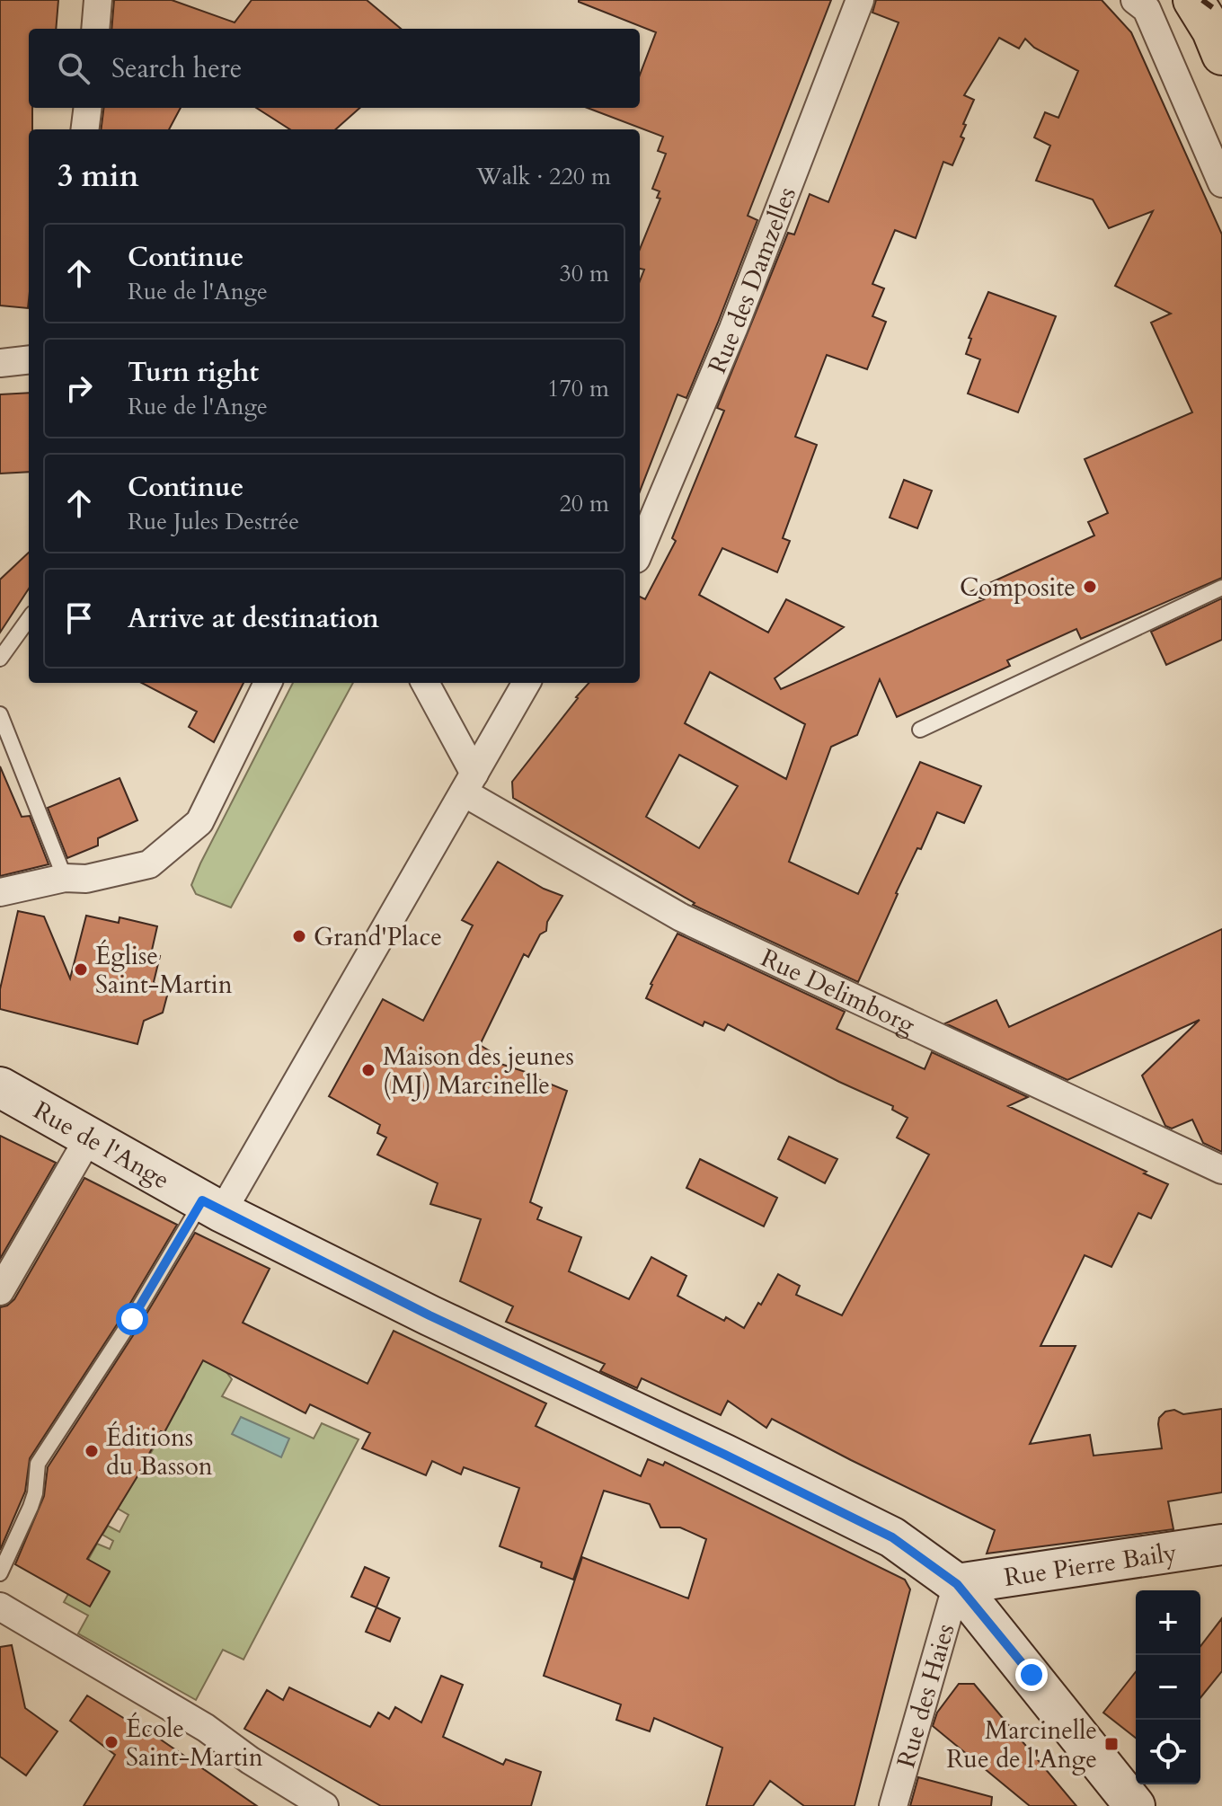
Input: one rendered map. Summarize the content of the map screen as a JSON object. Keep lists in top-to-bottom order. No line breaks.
{"streets":{"main road":["Rue de l'Ange","Rue Pierre Baily"],"street":["Rue des Damzelles","Rue Delimborg","Rue des Haies"]},"crossings":[["Rue de l'Ange","Rue Pierre Baily"],["Rue de l'Ange","Rue des Haies"],["Rue Pierre Baily","Rue des Haies"]],"places":{"other":["Composite","Grand'Place","Église Saint-Martin","Maison des jeunes (MJ) Marcinelle","Éditions du Basson","École Saint-Martin"],"transit":["Marcinelle Rue de l'Ange"]},"page":{"search":"Search here","heading":["3 min","Walk · 220 m"],"list":[["Continue","Rue de l'Ange","30 m"],["Turn right","Rue de l'Ange","170 m"],["Continue","Rue Jules Destrée","20 m"],"Arrive at destination"],"map_buttons":["+","−"]}}
